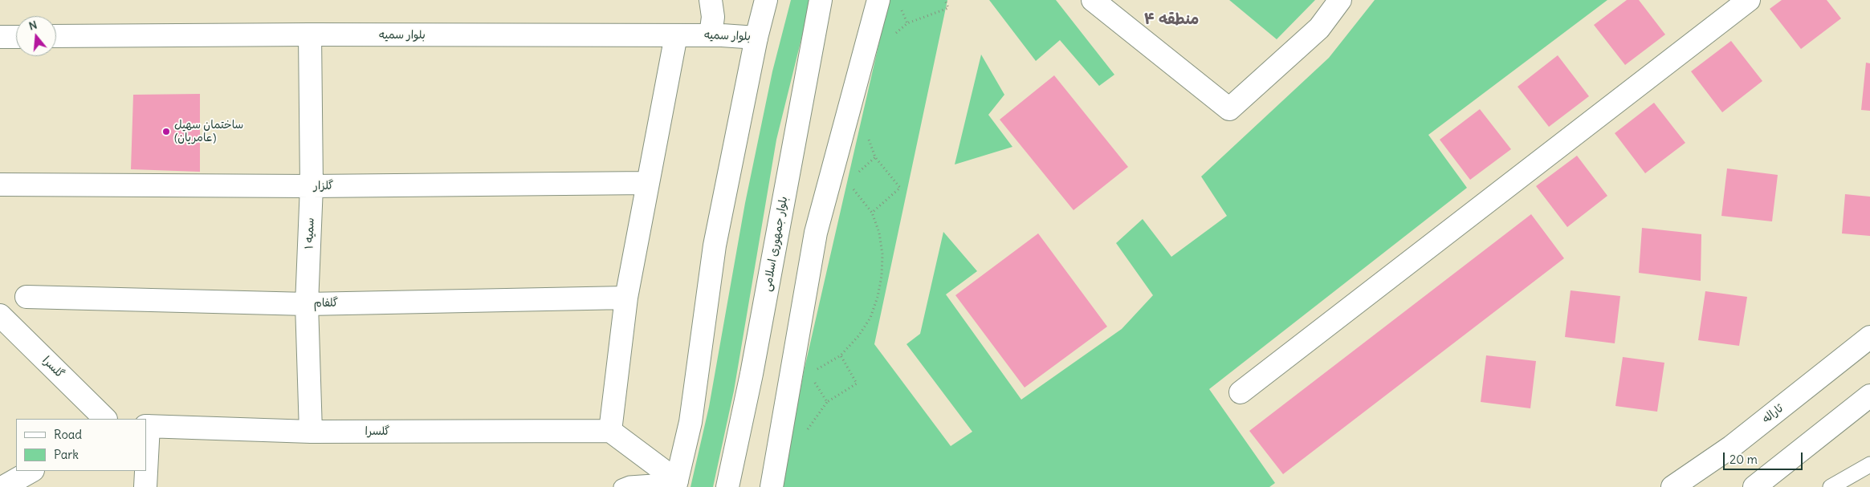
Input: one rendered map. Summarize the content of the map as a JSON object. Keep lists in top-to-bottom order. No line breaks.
{"streets":{"street":["بلوار سمیه","گلزار","سمیه ۱","بلوار جمهوری اسلامی","گلفام","گلسرا","ثاراله"]},"crossings":[["بلوار سمیه","سمیه ۱"],["گلزار","سمیه ۱"],["سمیه ۱","گلفام"],["سمیه ۱","گلسرا"]],"districts":["منطقه ۴"],"places":["ساختمان سهیل (عامریان)"],"legend":["Road","Park"],"scale_bar":"20 m","north":"top"}
